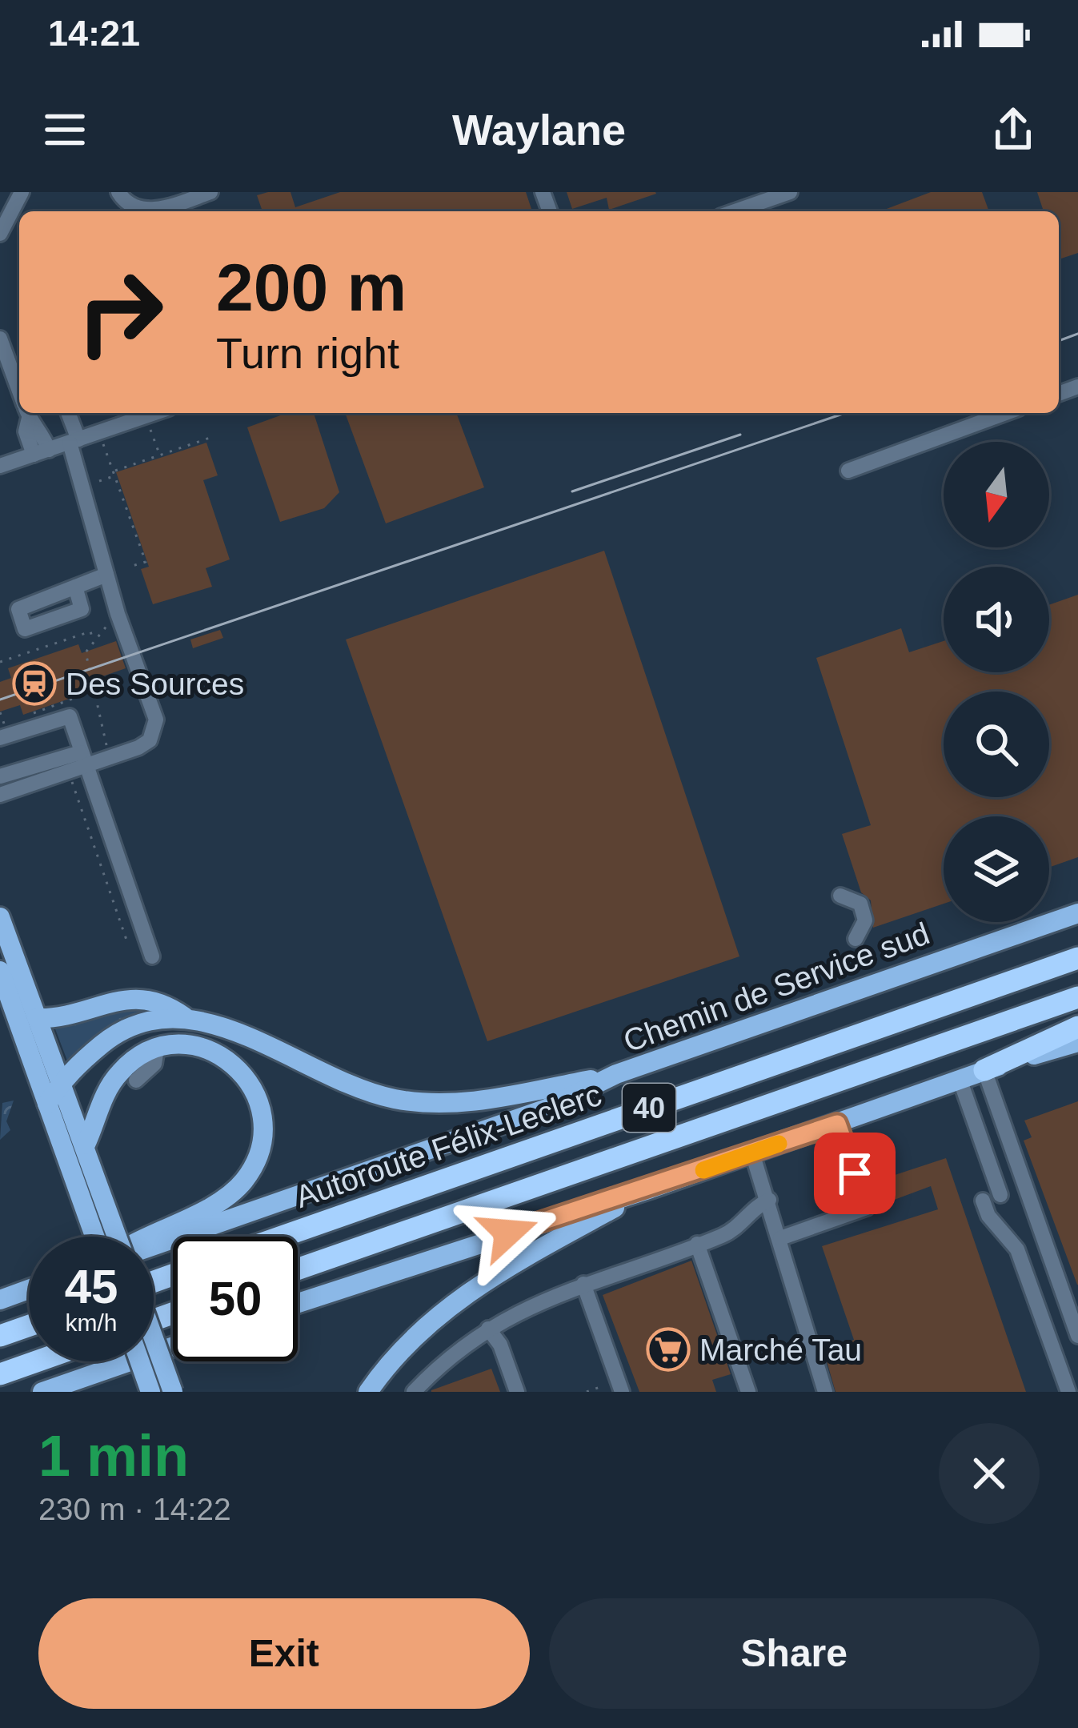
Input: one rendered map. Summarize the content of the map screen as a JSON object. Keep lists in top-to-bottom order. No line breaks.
{"streets":{"highway":["40","Autoroute Félix-Leclerc"],"main road":["Chemin de Service sud"]},"places":{"station":["Des Sources"],"supermarket":["Marché Tau"]},"north":"bottom","page":{"status":"14:21","header":"Waylane","turn":["200 m","Turn right"],"speed":"45 km/h","limit":"50","heading":["1 min","230 m · 14:22"],"buttons":["Exit","Share"]}}
